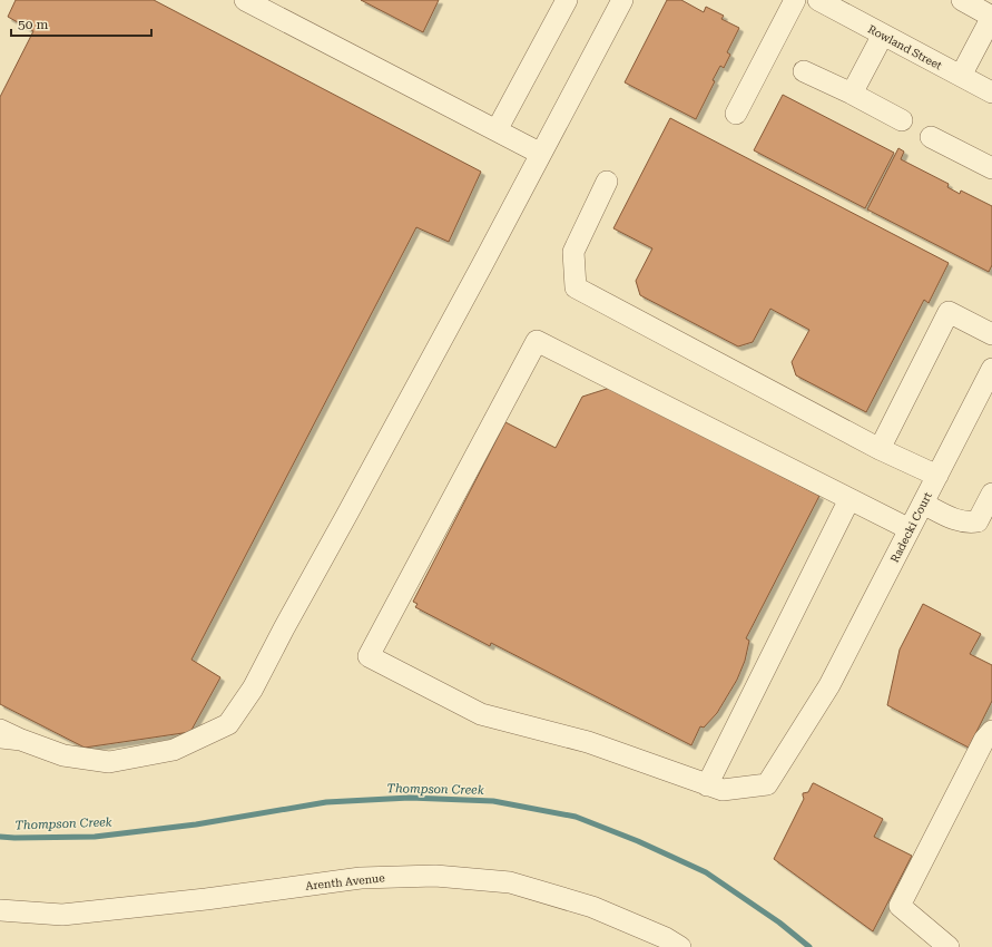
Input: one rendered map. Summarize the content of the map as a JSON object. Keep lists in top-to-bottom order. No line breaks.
{"streets":{"street":["Rowland Street","Radecki Court","Arenth Avenue"]},"water":["Thompson Creek"],"scale_bar":"50 m"}
